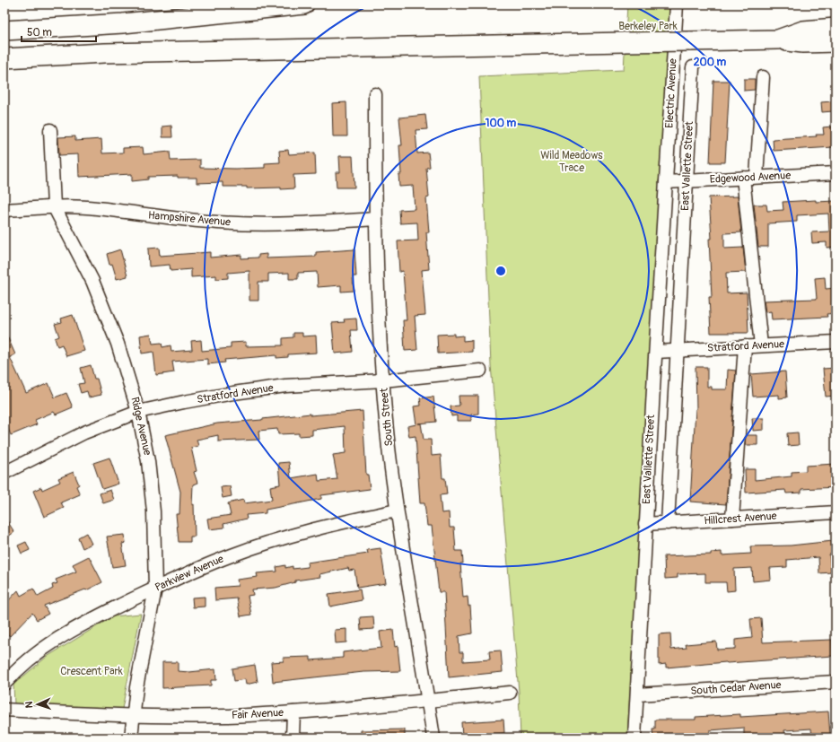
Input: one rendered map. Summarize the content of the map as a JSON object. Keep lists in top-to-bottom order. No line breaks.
{"streets":{"street":["Electric Avenue","East Vallette Street","Edgewood Avenue","Hampshire Avenue","Stratford Avenue","South Street","Ridge Avenue","Hillcrest Avenue","Parkview Avenue","South Cedar Avenue","Fair Avenue"]},"crossings":[["Electric Avenue","East Vallette Street"],["Electric Avenue","Edgewood Avenue"],["East Vallette Street","Edgewood Avenue"],["East Vallette Street","Stratford Avenue"],["East Vallette Street","Hillcrest Avenue"],["East Vallette Street","South Cedar Avenue"],["Hampshire Avenue","South Street"],["Hampshire Avenue","Ridge Avenue"],["Stratford Avenue","South Street"],["Stratford Avenue","Ridge Avenue"],["South Street","Parkview Avenue"],["South Street","Fair Avenue"],["Ridge Avenue","Parkview Avenue"],["Ridge Avenue","Fair Avenue"]],"parks":["Berkeley Park","Wild Meadows Trace","Crescent Park"],"scale_bar":"50 m","north":"left","rings":["200 m","100 m"]}
